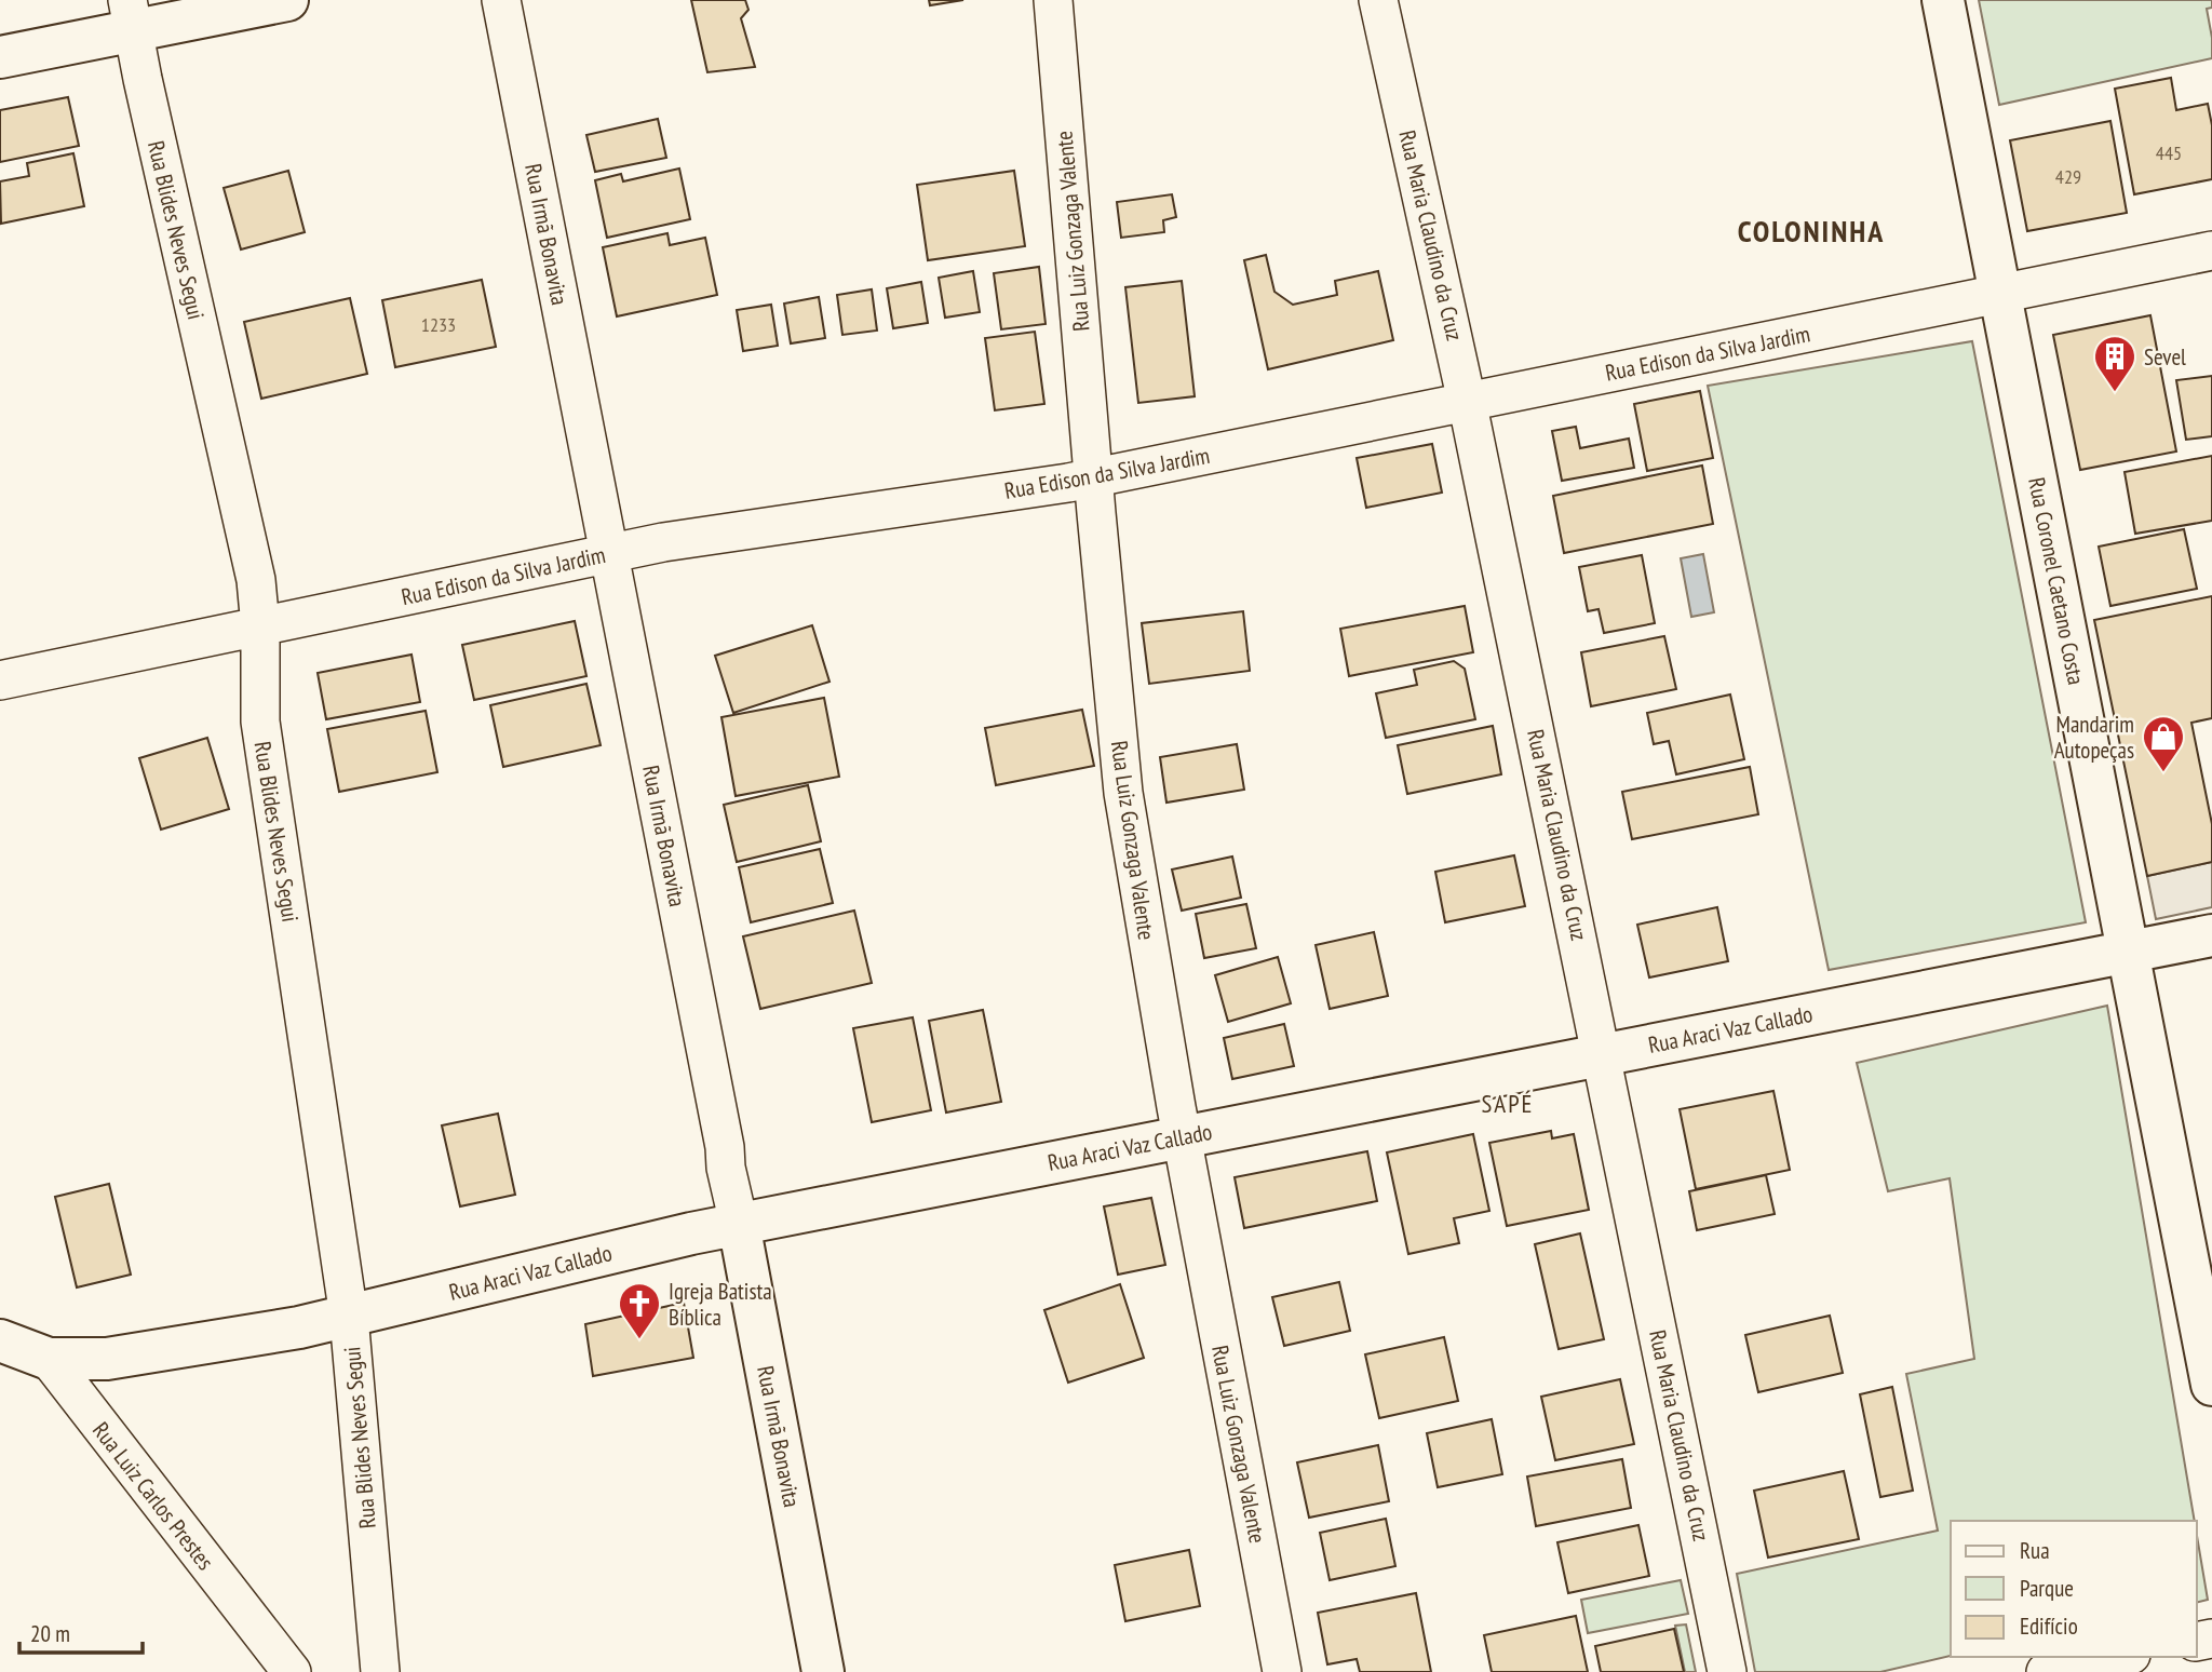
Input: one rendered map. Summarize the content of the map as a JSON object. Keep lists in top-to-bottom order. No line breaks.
{"streets":{"main road":["Rua Irmã Bonavita","Rua Coronel Caetano Costa","Rua Araci Vaz Callado"],"street":["Rua Blides Neves Segui","Rua Luiz Gonzaga Valente","Rua Maria Claudino da Cruz","Rua Edison da Silva Jardim","Rua Luiz Carlos Prestes"]},"crossings":[["Rua Blides Neves Segui","Rua Edison da Silva Jardim"],["Rua Blides Neves Segui","Rua Araci Vaz Callado"],["Rua Luiz Gonzaga Valente","Rua Edison da Silva Jardim"],["Rua Luiz Gonzaga Valente","Rua Araci Vaz Callado"],["Rua Irmã Bonavita","Rua Edison da Silva Jardim"],["Rua Irmã Bonavita","Rua Araci Vaz Callado"],["Rua Maria Claudino da Cruz","Rua Edison da Silva Jardim"],["Rua Maria Claudino da Cruz","Rua Araci Vaz Callado"],["Rua Edison da Silva Jardim","Rua Coronel Caetano Costa"],["Rua Coronel Caetano Costa","Rua Araci Vaz Callado"],["Rua Araci Vaz Callado","Rua Luiz Carlos Prestes"]],"districts":["COLONINHA","SAPÉ"],"places":{"building":["Sevel"],"shop":["Mandarim Autopeças"],"church":["Igreja Batista Bíblica"]},"house_numbers":["445","429","1233"],"legend":["Rua","Parque","Edifício"],"scale_bar":"20 m"}
